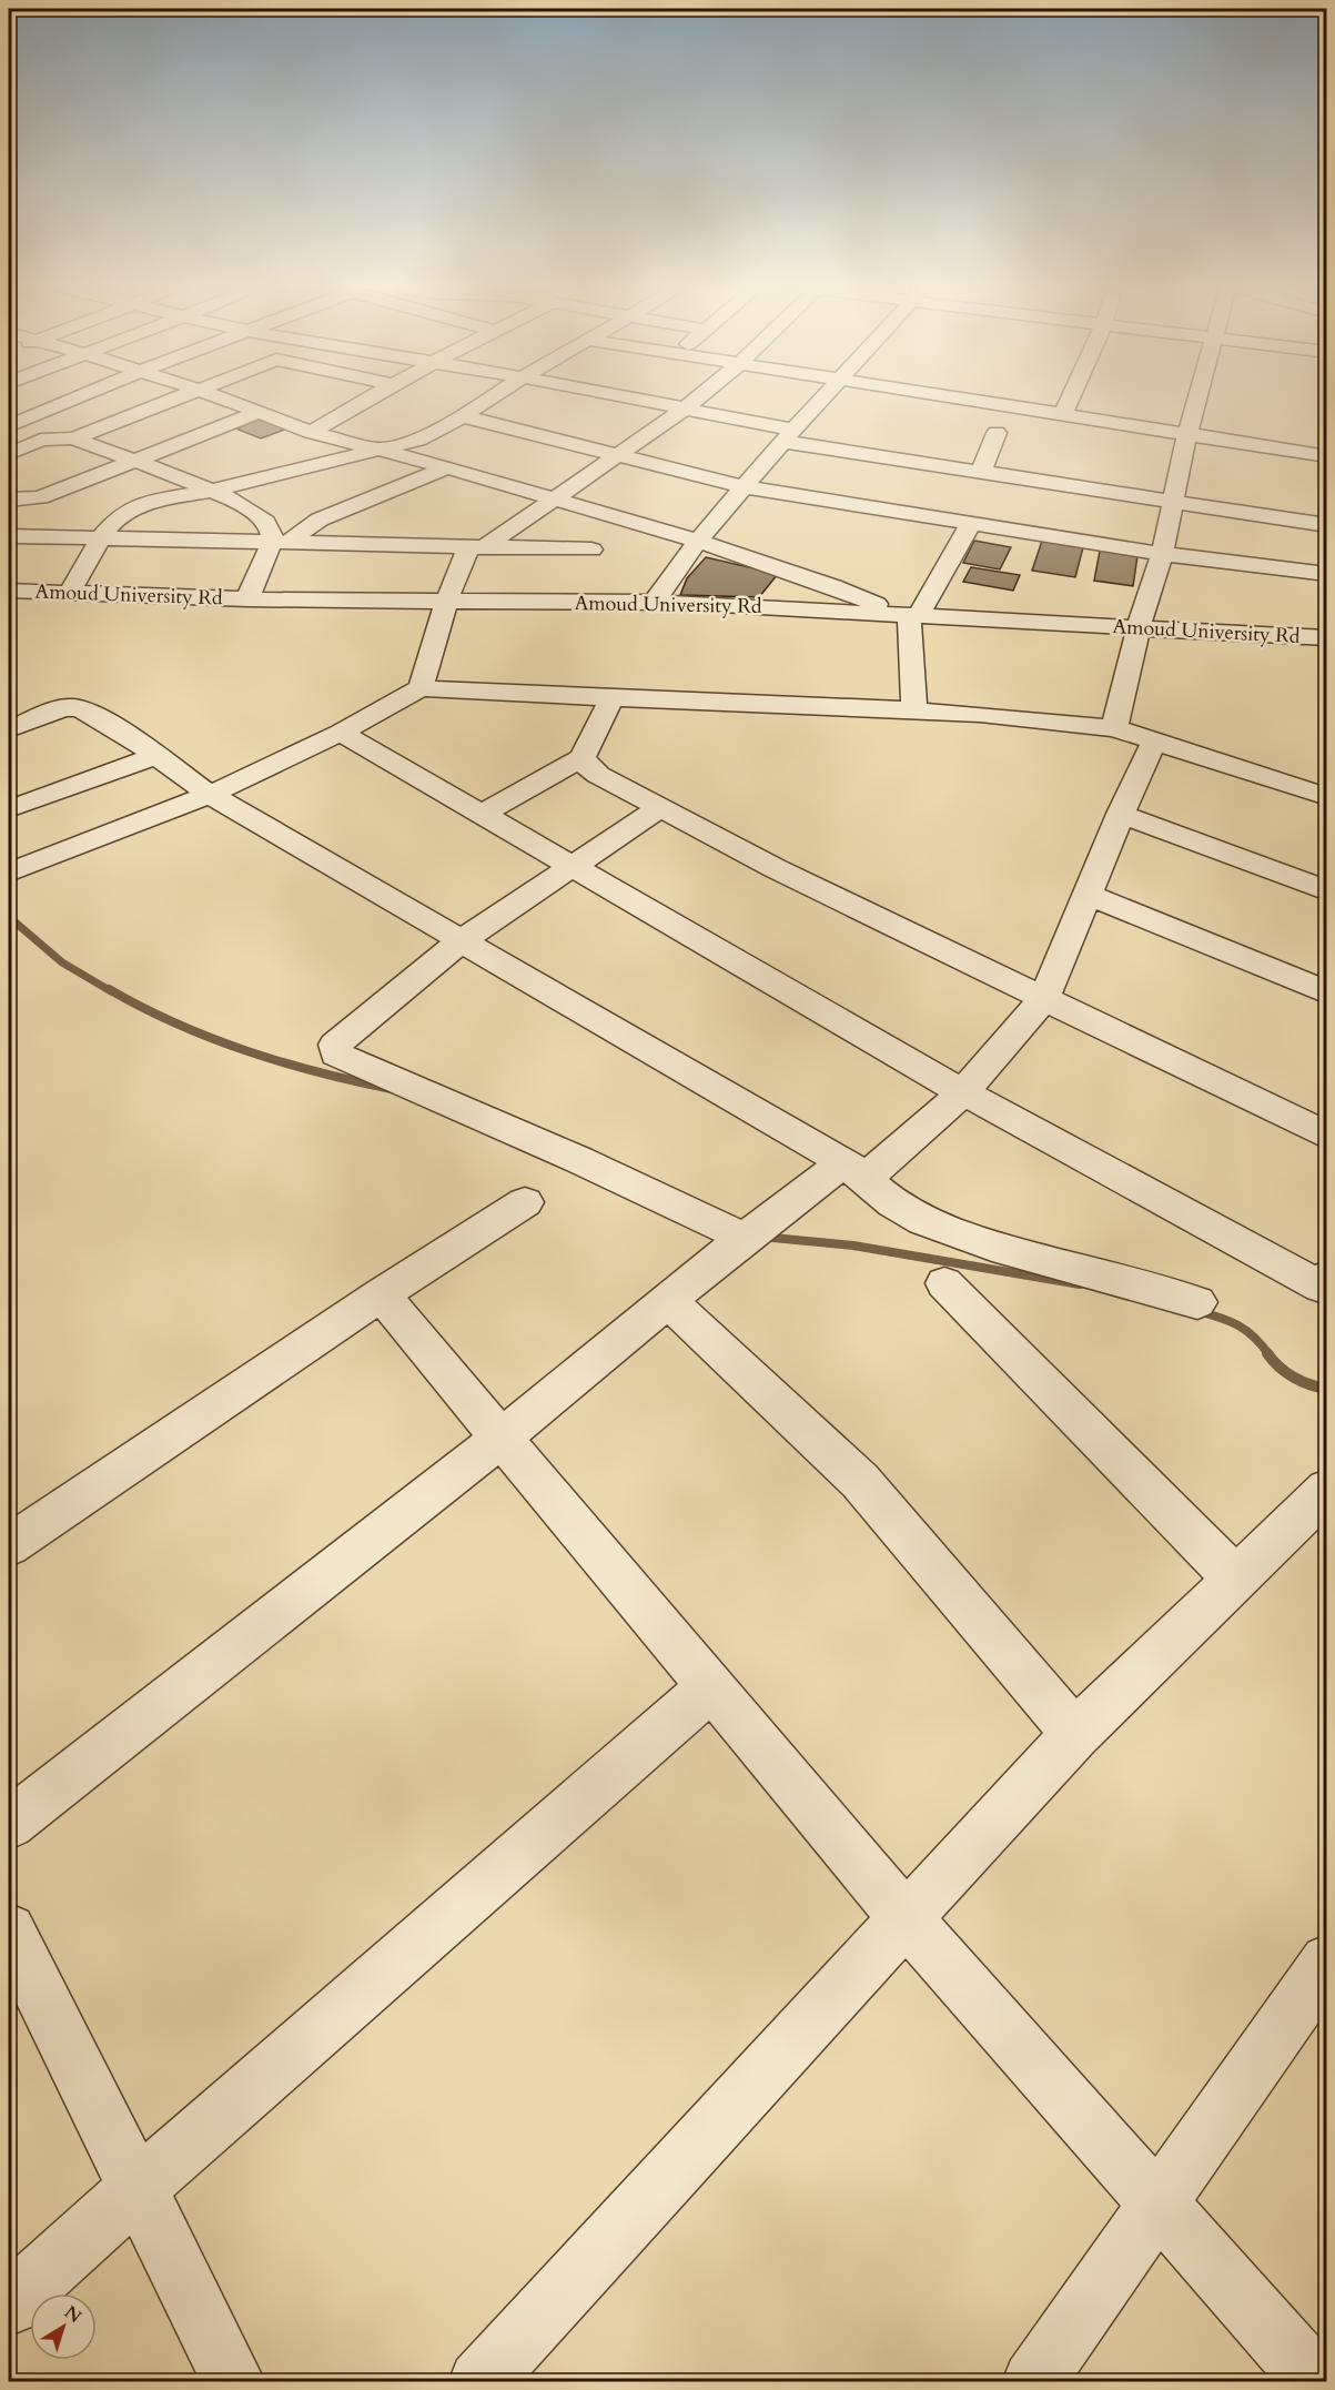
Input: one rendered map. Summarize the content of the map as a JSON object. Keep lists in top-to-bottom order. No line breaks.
{"streets":{"street":["Amoud University Rd"]},"north":"top right"}
